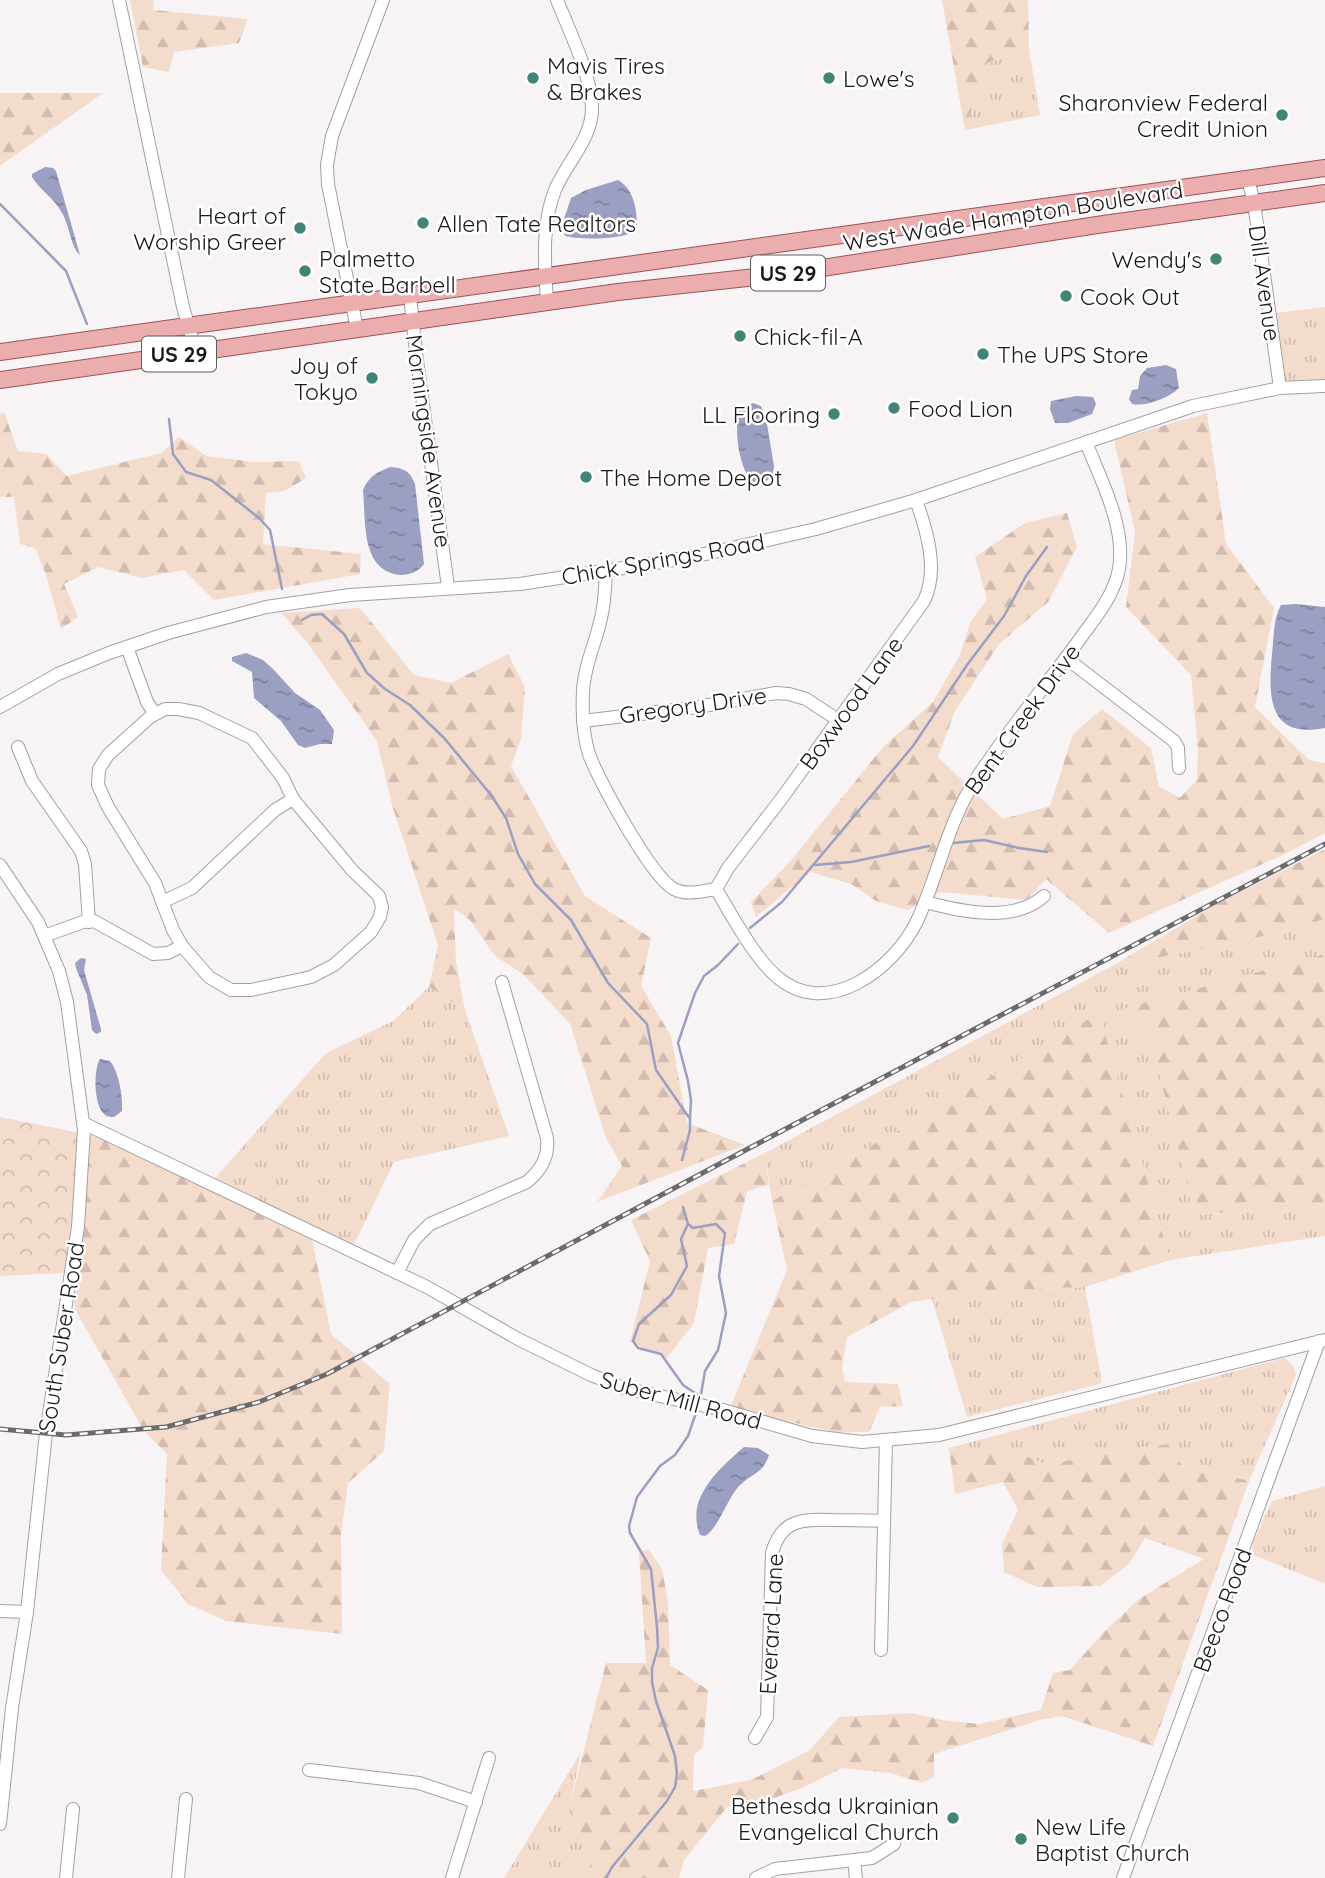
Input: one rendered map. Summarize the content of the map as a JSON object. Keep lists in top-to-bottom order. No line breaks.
{"streets":{"main road":["West Wade Hampton Boulevard","US 29"],"street":["Dill Avenue","Morningside Avenue","Chick Springs Road","Boxwood Lane","Gregory Drive","Bent Creek Drive","South Suber Road","Suber Mill Road","Beeco Road","Everard Lane"]},"crossings":[["West Wade Hampton Boulevard","Dill Avenue"],["West Wade Hampton Boulevard","Morningside Avenue"],["Dill Avenue","Chick Springs Road"],["Morningside Avenue","Chick Springs Road"],["Chick Springs Road","Boxwood Lane"],["Chick Springs Road","Bent Creek Drive"],["Boxwood Lane","Gregory Drive"],["Boxwood Lane","Bent Creek Drive"],["South Suber Road","Suber Mill Road"],["Suber Mill Road","Beeco Road"]],"places":["Mavis Tires & Brakes","Lowe's","Sharonview Federal Credit Union","Allen Tate Realtors","Heart of Worship Greer","Wendy's","Palmetto State Barbell","Cook Out","Chick-fil-A","The UPS Store","Joy of Tokyo","Food Lion","LL Flooring","The Home Depot","Bethesda Ukrainian Evangelical Church","New Life Baptist Church"]}
